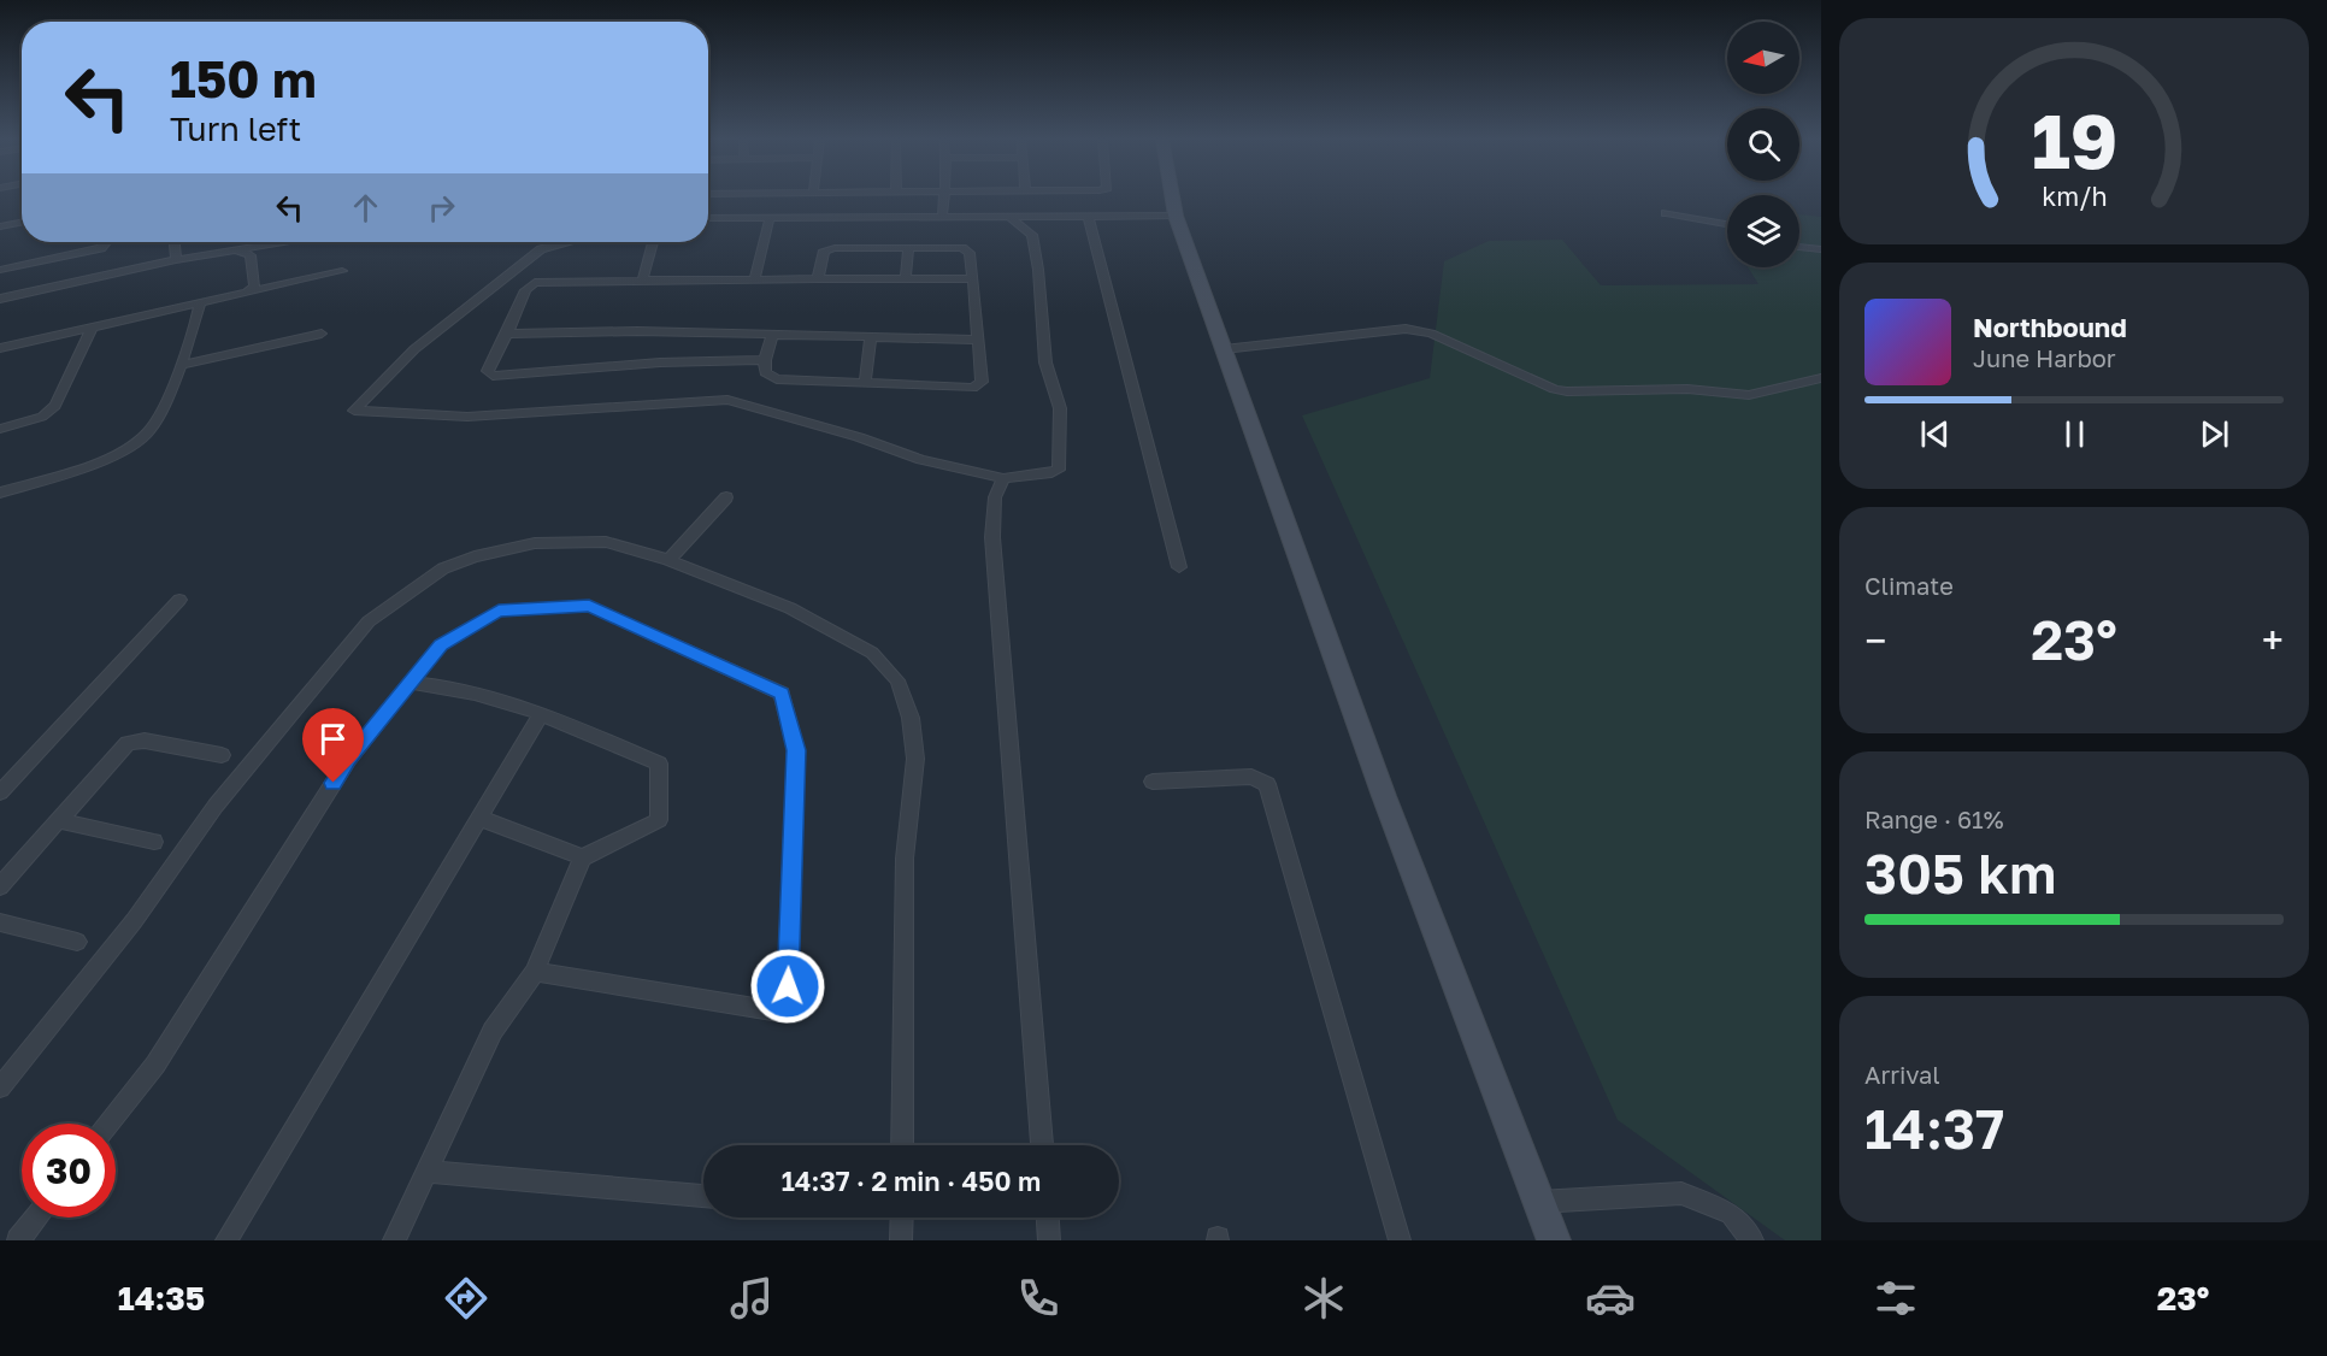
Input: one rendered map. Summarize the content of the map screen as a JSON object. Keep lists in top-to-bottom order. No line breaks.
{"north":"left","page":{"turn":["150 m","Turn left"],"song":["Northbound","June Harbor"],"tile":["Climate",["Range · 61%","305 km"],["Arrival","14:37"]],"heat":["−","23°","+"],"limit":"30","trip":"14:37 · 2 min · 450 m","tabs":["14:35","23°"],"gauge":["19","km/h"]}}
